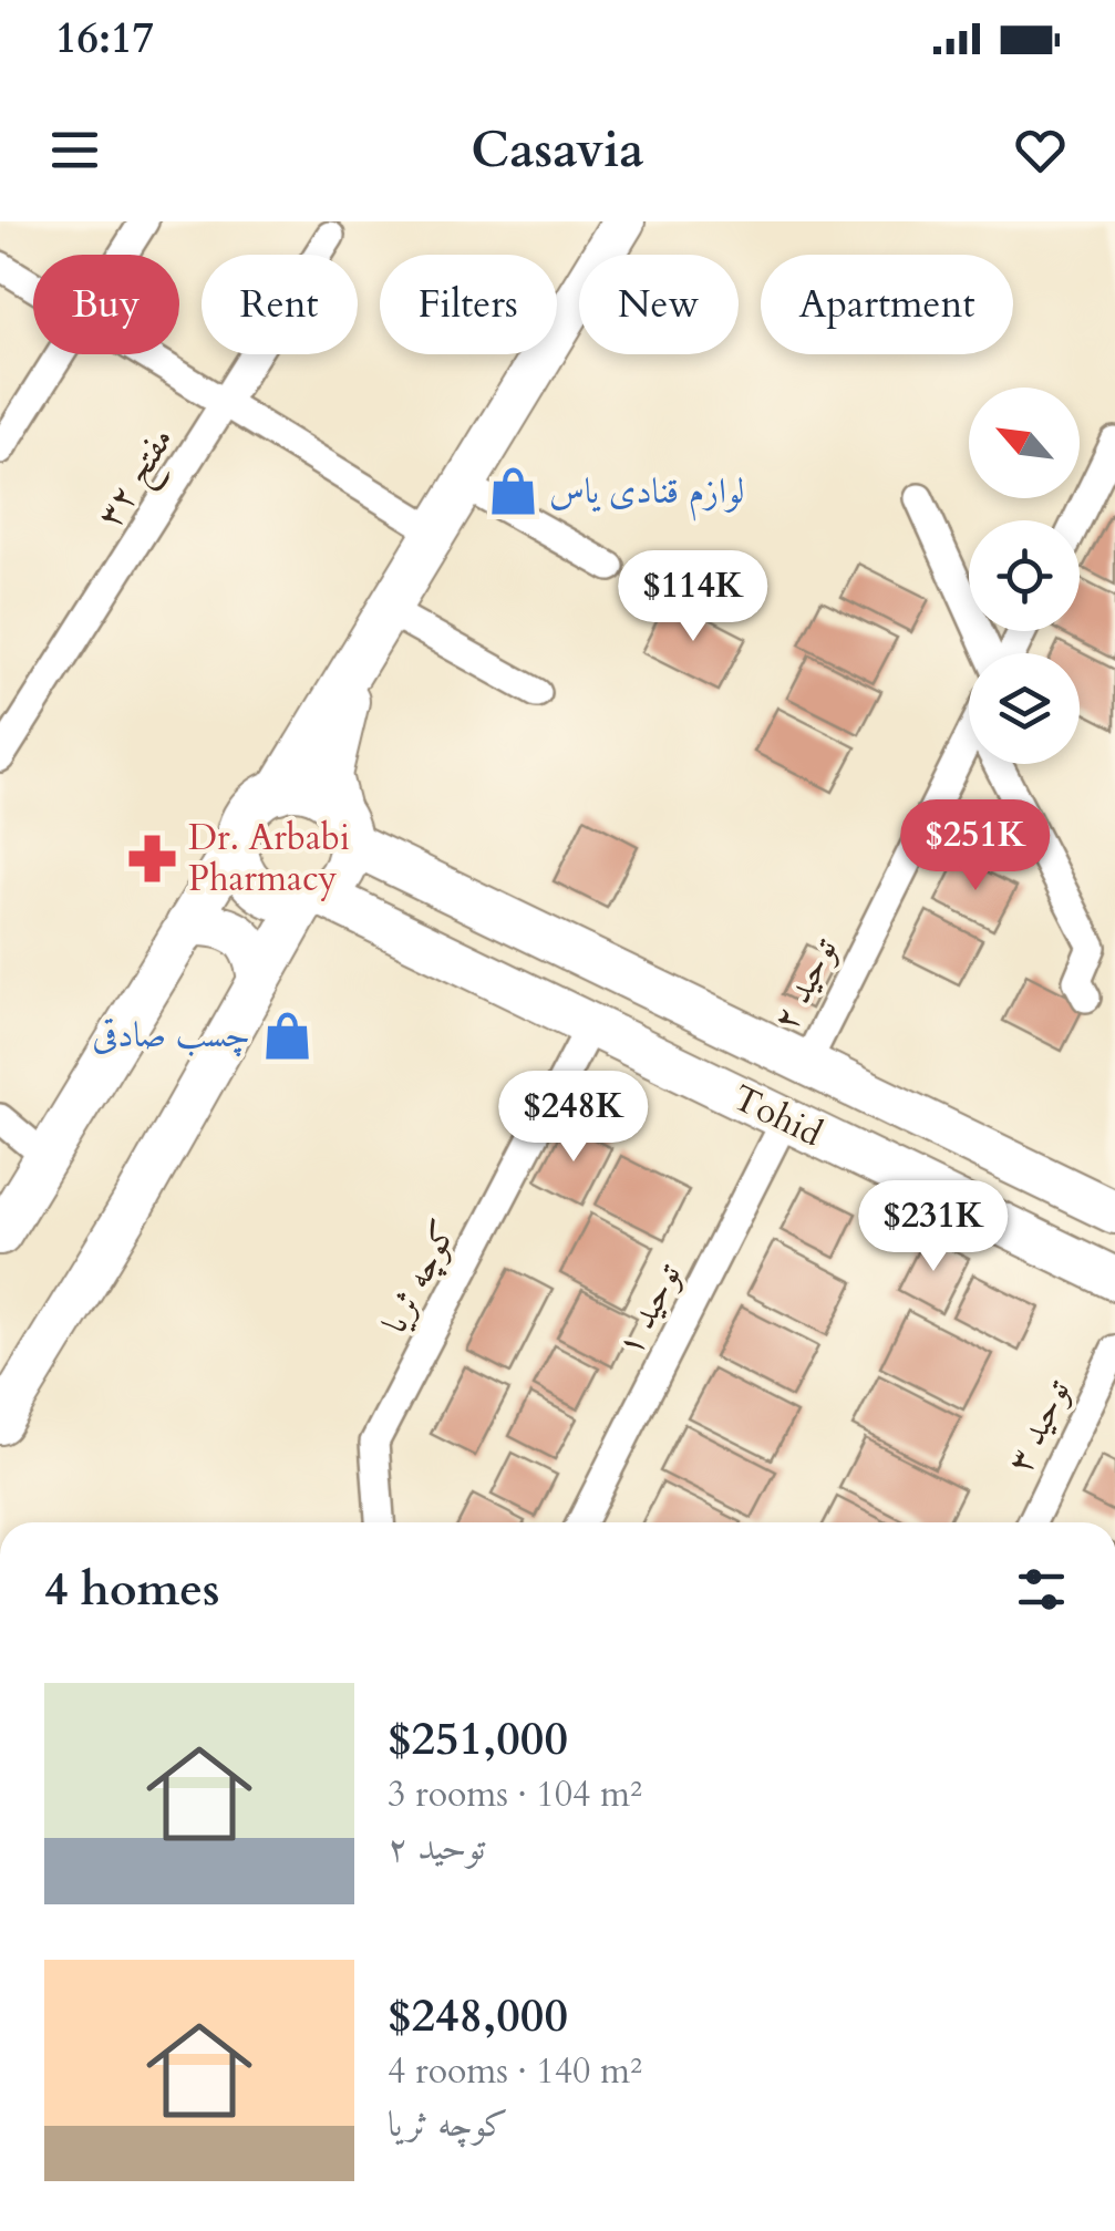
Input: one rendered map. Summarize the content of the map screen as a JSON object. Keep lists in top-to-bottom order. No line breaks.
{"streets":{"street":["مفتح ۳۲","توحید ۲","Tohid","کوچه ثریا","توحید ۱","توحید ۳"]},"crossings":[["توحید ۲","Tohid"],["Tohid","کوچه ثریا"],["Tohid","توحید ۱"]],"places":{"shop":["لوازم قنادی یاس","چسب صادقی"],"pharmacy":["Dr. Arbabi Pharmacy"]},"north":"top left","page":{"status":"16:17","header":"Casavia","chip":["Buy","Rent","Filters","New","Apartment"],"price":["$114K","$251K","$248K","$231K"],"heading":"4 homes","list":[{"name":"$251,000","note":"3 rooms · 104 m² · توحید ۲"},{"name":"$248,000","note":"4 rooms · 140 m² · کوچه ثریا"}]}}
